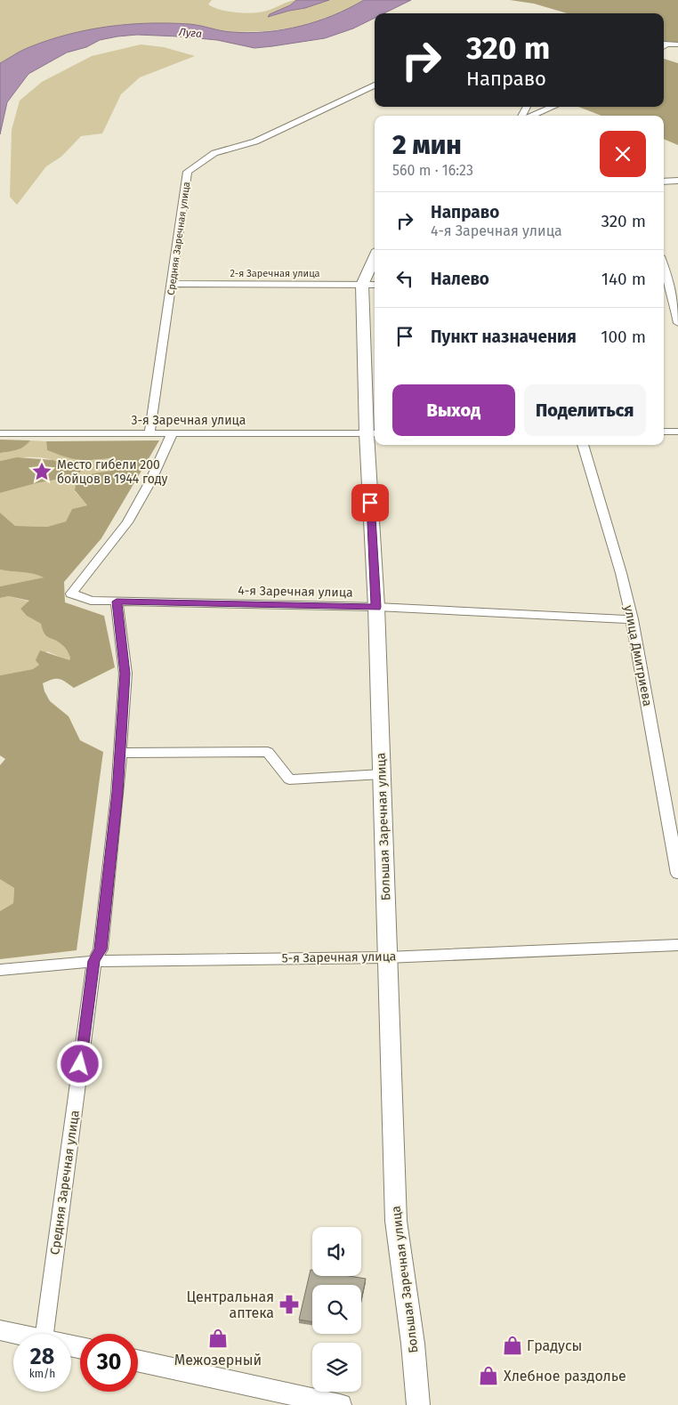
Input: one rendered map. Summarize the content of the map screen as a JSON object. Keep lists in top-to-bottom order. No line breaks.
{"streets":{"street":["Средняя Заречная улица","2-я Заречная улица","3-я Заречная улица","4-я Заречная улица","улица Дмитриева","Большая Заречная улица","5-я Заречная улица"]},"crossings":[["Средняя Заречная улица","2-я Заречная улица"],["Средняя Заречная улица","3-я Заречная улица"],["Средняя Заречная улица","4-я Заречная улица"],["Средняя Заречная улица","5-я Заречная улица"],["2-я Заречная улица","Большая Заречная улица"],["3-я Заречная улица","4-я Заречная улица"],["3-я Заречная улица","Большая Заречная улица"],["4-я Заречная улица","улица Дмитриева"],["4-я Заречная улица","Большая Заречная улица"],["Большая Заречная улица","5-я Заречная улица"]],"water":["Луга"],"places":{"place":["Место гибели 200 бойцов в 1944 году"],"pharmacy":["Центральная аптека"],"shop":["Межозерный","Градусы","Хлебное раздолье"]},"page":{"turn":["320 m","Направо"],"heading":["2 мин","560 m · 16:23"],"list":[{"name":"Направо","note":"4-я Заречная улица","value":"320 m"},{"name":"Налево","value":"140 m"},{"name":"Пункт назначения","value":"100 m"}],"buttons":["Выход","Поделиться"],"speed":"28 km/h","limit":"30"}}
